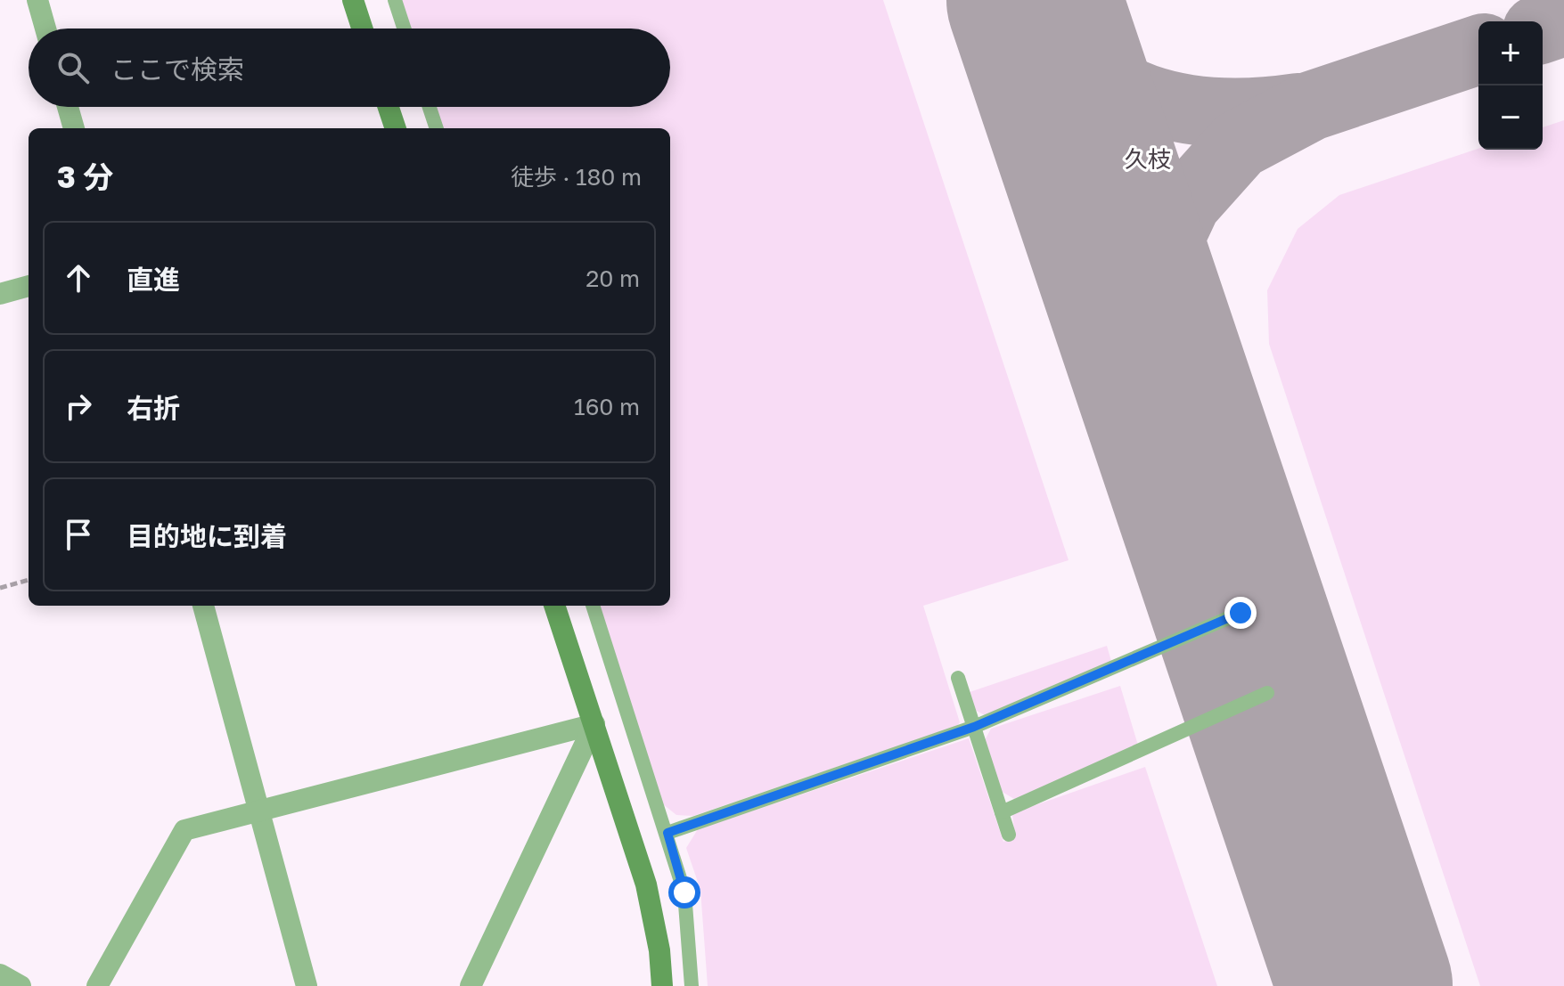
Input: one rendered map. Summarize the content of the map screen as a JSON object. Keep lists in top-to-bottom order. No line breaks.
{"districts":["久枝"],"page":{"map_buttons":["+","−"],"search":"ここで検索","heading":["3 分","徒歩 · 180 m"],"list":[["直進","20 m"],["右折","160 m"],"目的地に到着"]}}
